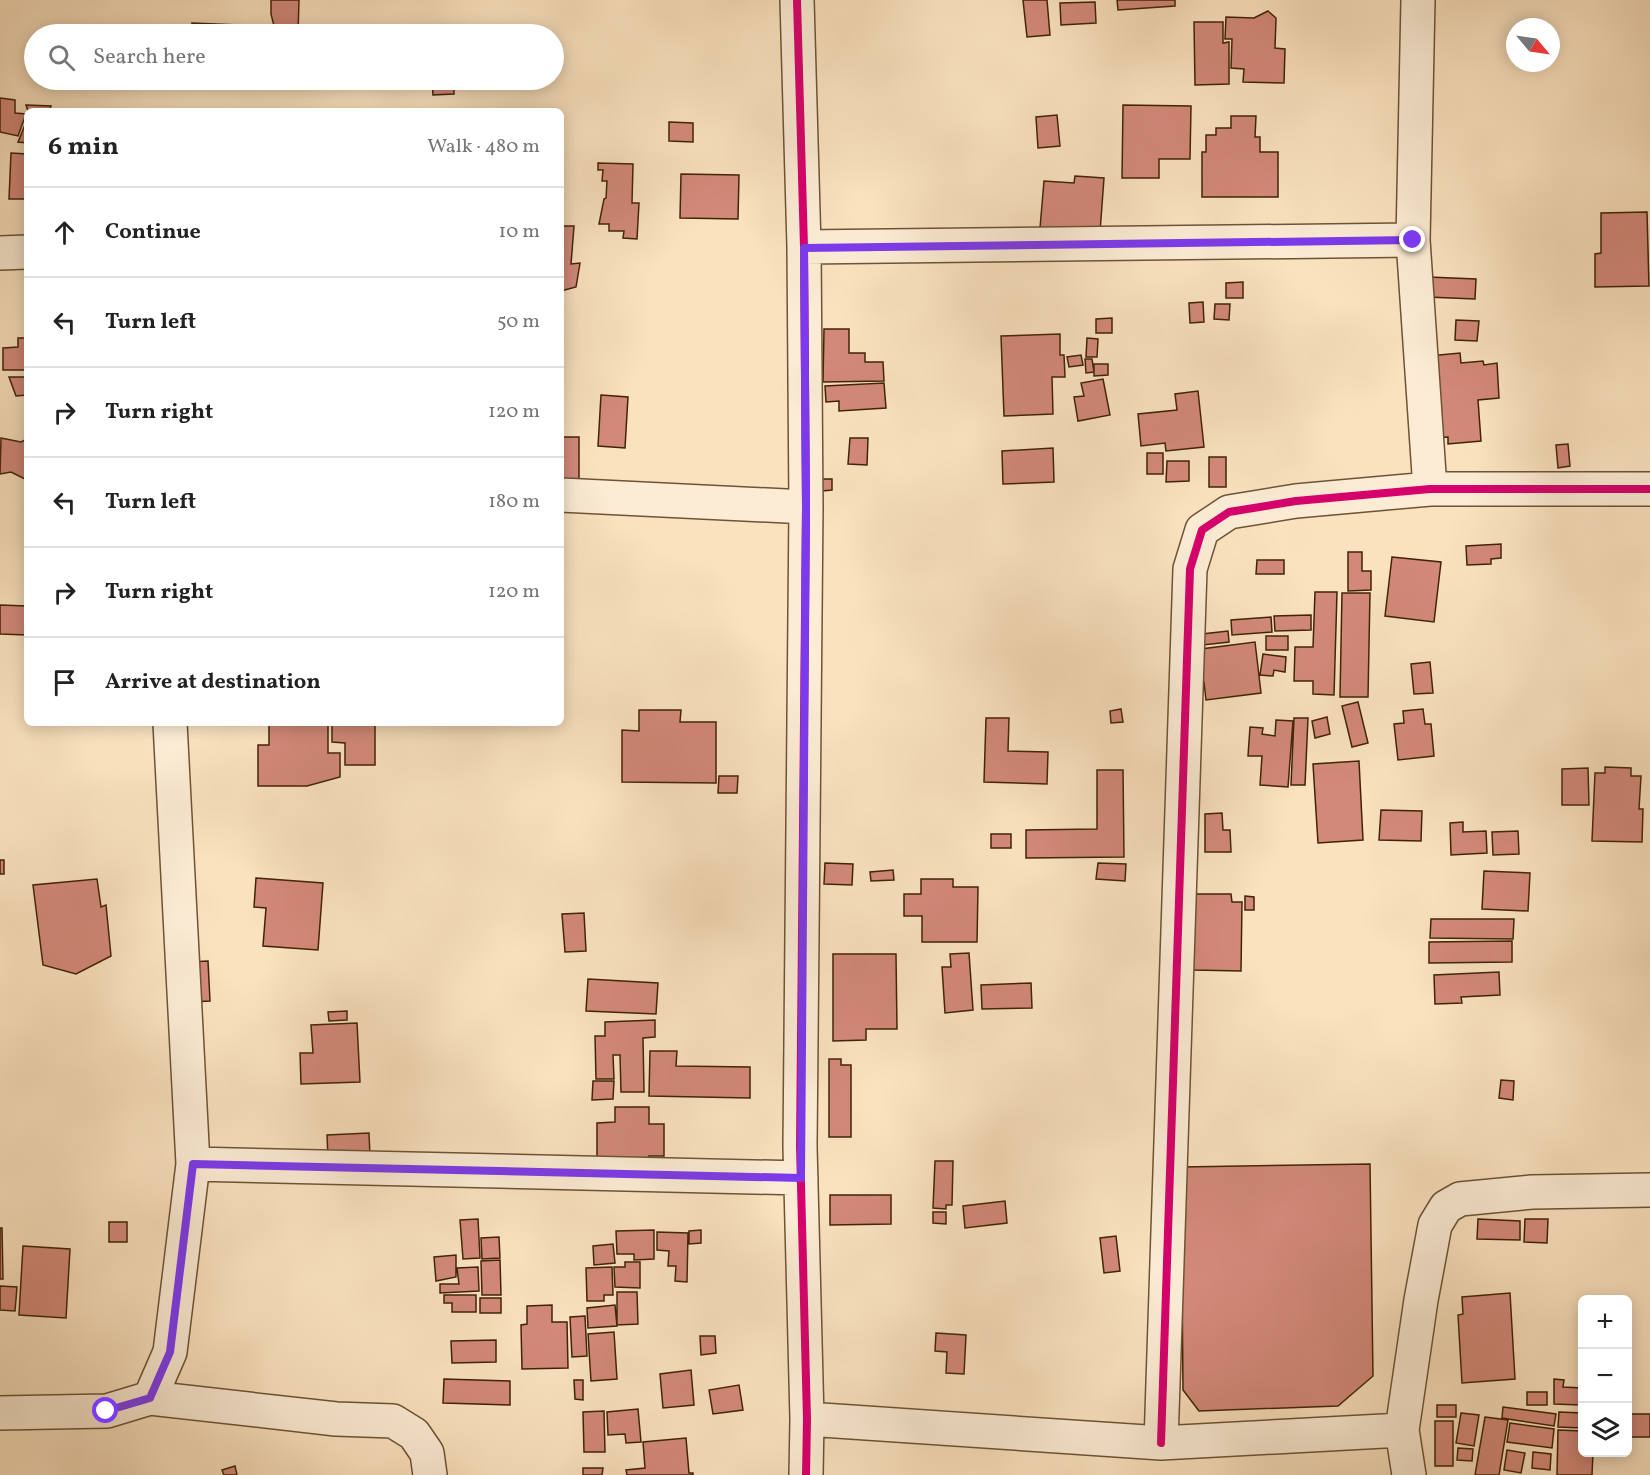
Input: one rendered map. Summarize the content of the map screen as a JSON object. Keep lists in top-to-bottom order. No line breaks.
{"north":"bottom right","page":{"search":"Search here","heading":["6 min","Walk · 480 m"],"list":[["Continue","10 m"],["Turn left","50 m"],["Turn right","120 m"],["Turn left","180 m"],["Turn right","120 m"],"Arrive at destination"],"map_buttons":["+","−"]}}
